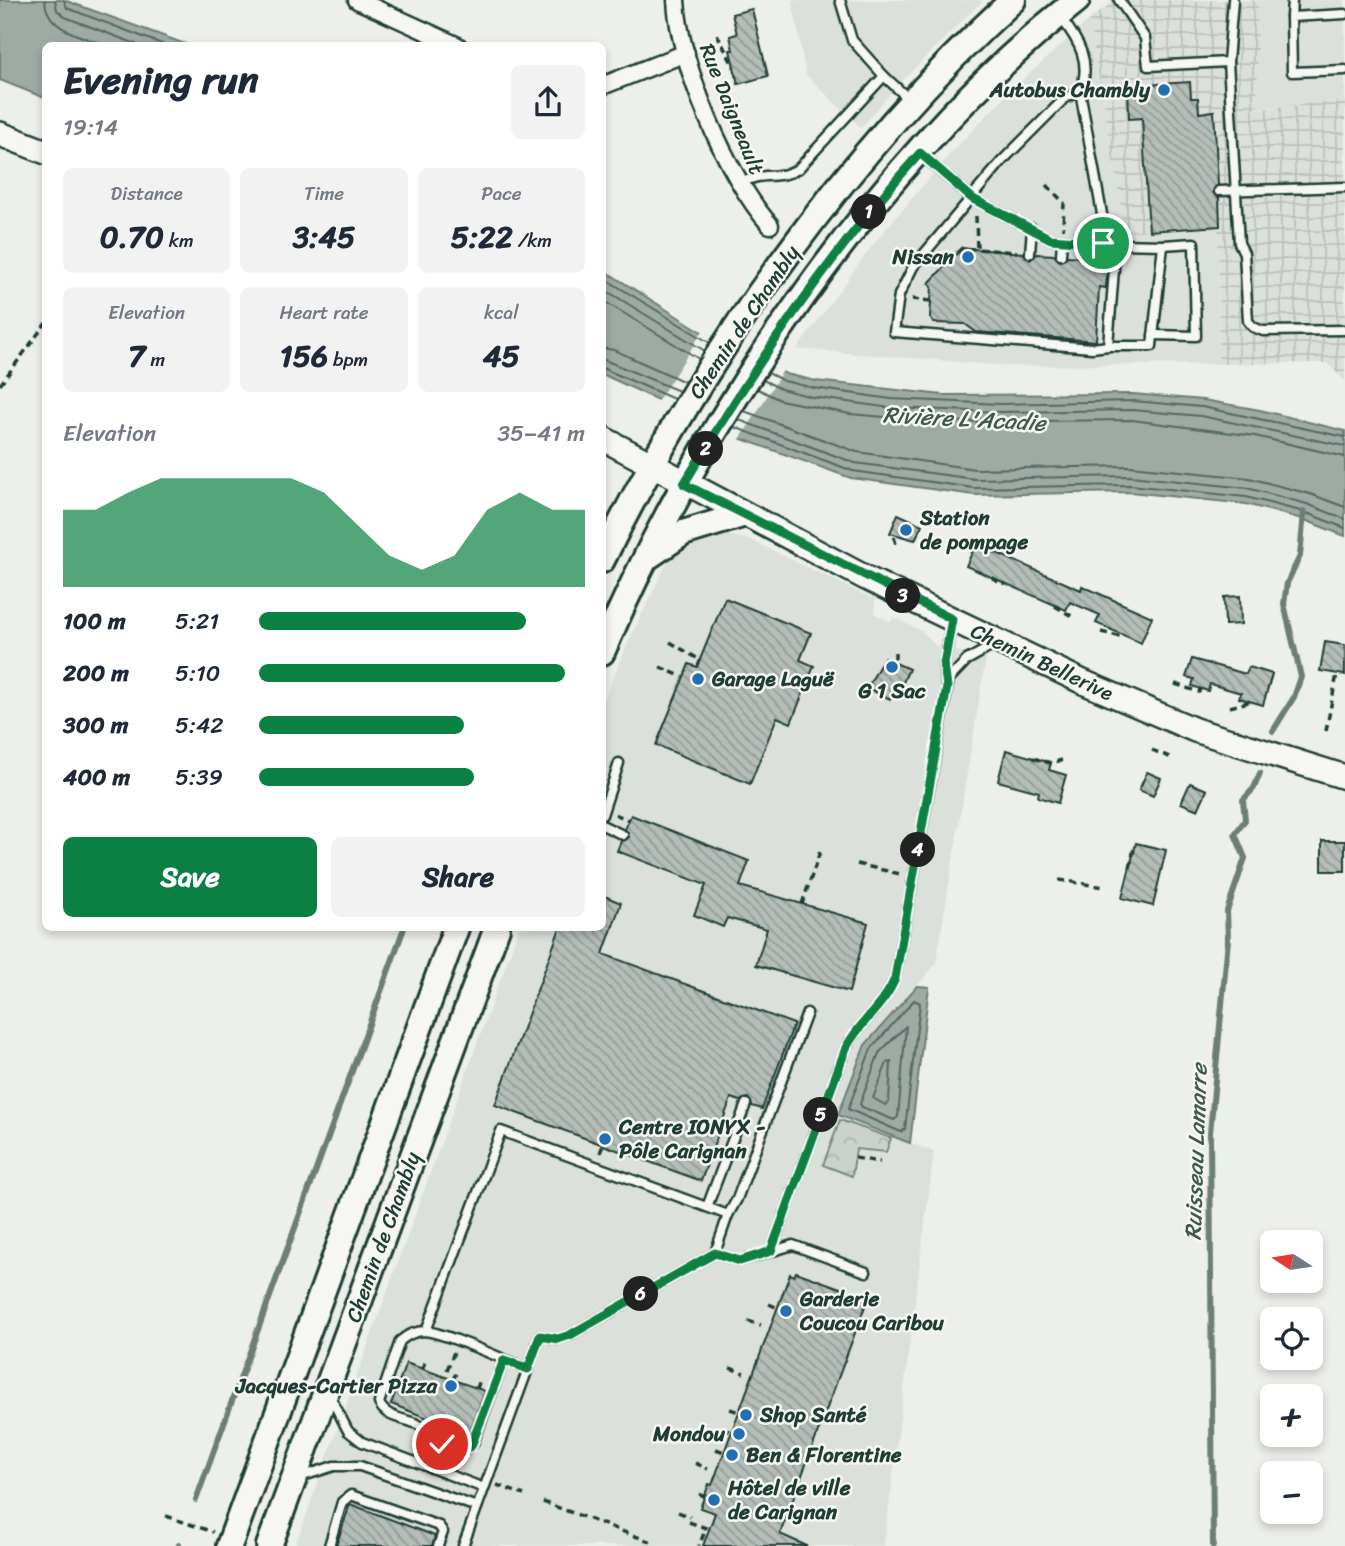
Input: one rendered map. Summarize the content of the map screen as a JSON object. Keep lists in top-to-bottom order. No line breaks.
{"streets":{"main road":["Chemin de Chambly"],"street":["Rue Daigneault","Chemin Bellerive"]},"crossings":[["Chemin de Chambly","Chemin Bellerive"]],"water":["Rivière L'Acadie","Ruisseau Lamarre"],"places":["Autobus Chambly","Nissan","Station de pompage","G 1 Sac","Garage Laguë","Centre IONYX - Pôle Carignan","Garderie Coucou Caribou","Jacques-Cartier Pizza","Shop Santé","Mondou","Ben & Florentine","Hôtel de ville de Carignan"],"north":"left","page":{"heading":["Evening run","19:14"],"stats":[["Distance","0.70 km"],["Time","3:45"],["Pace","5:22 /km"],["Elevation","7 m"],["Heart rate","156 bpm"],["kcal","45"]],"pins":["1","2","3","4","5","6"],"chart":["Elevation","35–41 m"],"list":[{"name":"100 m","note":"5:21"},{"name":"200 m","note":"5:10"},{"name":"300 m","note":"5:42"},{"name":"400 m","note":"5:39"}],"buttons":["Save","Share"],"map_buttons":["+","−"]}}
